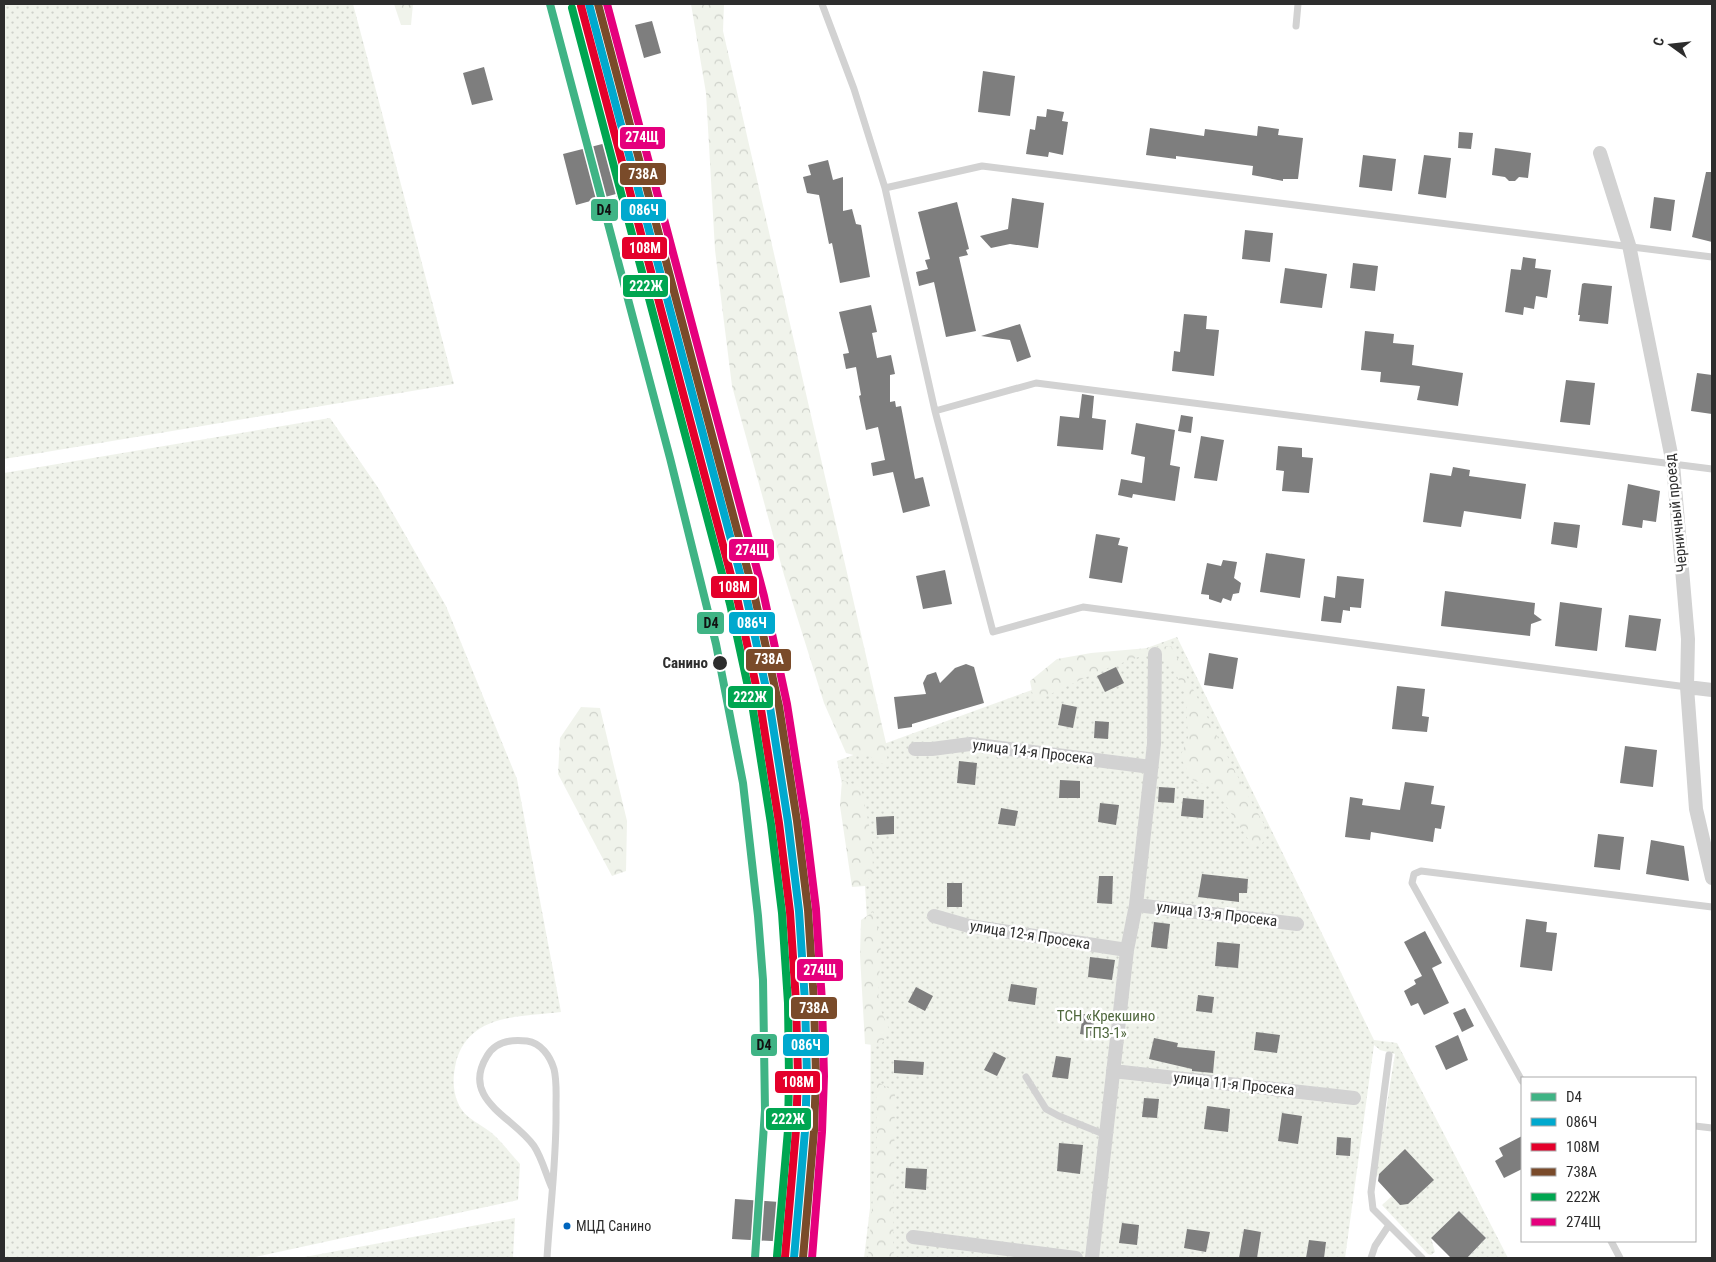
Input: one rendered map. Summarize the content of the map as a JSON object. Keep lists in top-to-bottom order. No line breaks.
{"streets":{"street":["Черничный проезд","улица 14-я Просека","улица 13-я Просека","улица 12-я Просека","улица 11-я Просека"]},"parks":["ТСН «Крекшино ГПЗ-1»"],"places":["Санино","МЦД Санино"],"lines":["transit line D4","transit line 086Ч","transit line 738А","transit line 274Щ","transit line 108М","transit line 222Ж"],"legend":["D4","086Ч","108М","738А","222Ж","274Щ"],"north":"left"}
